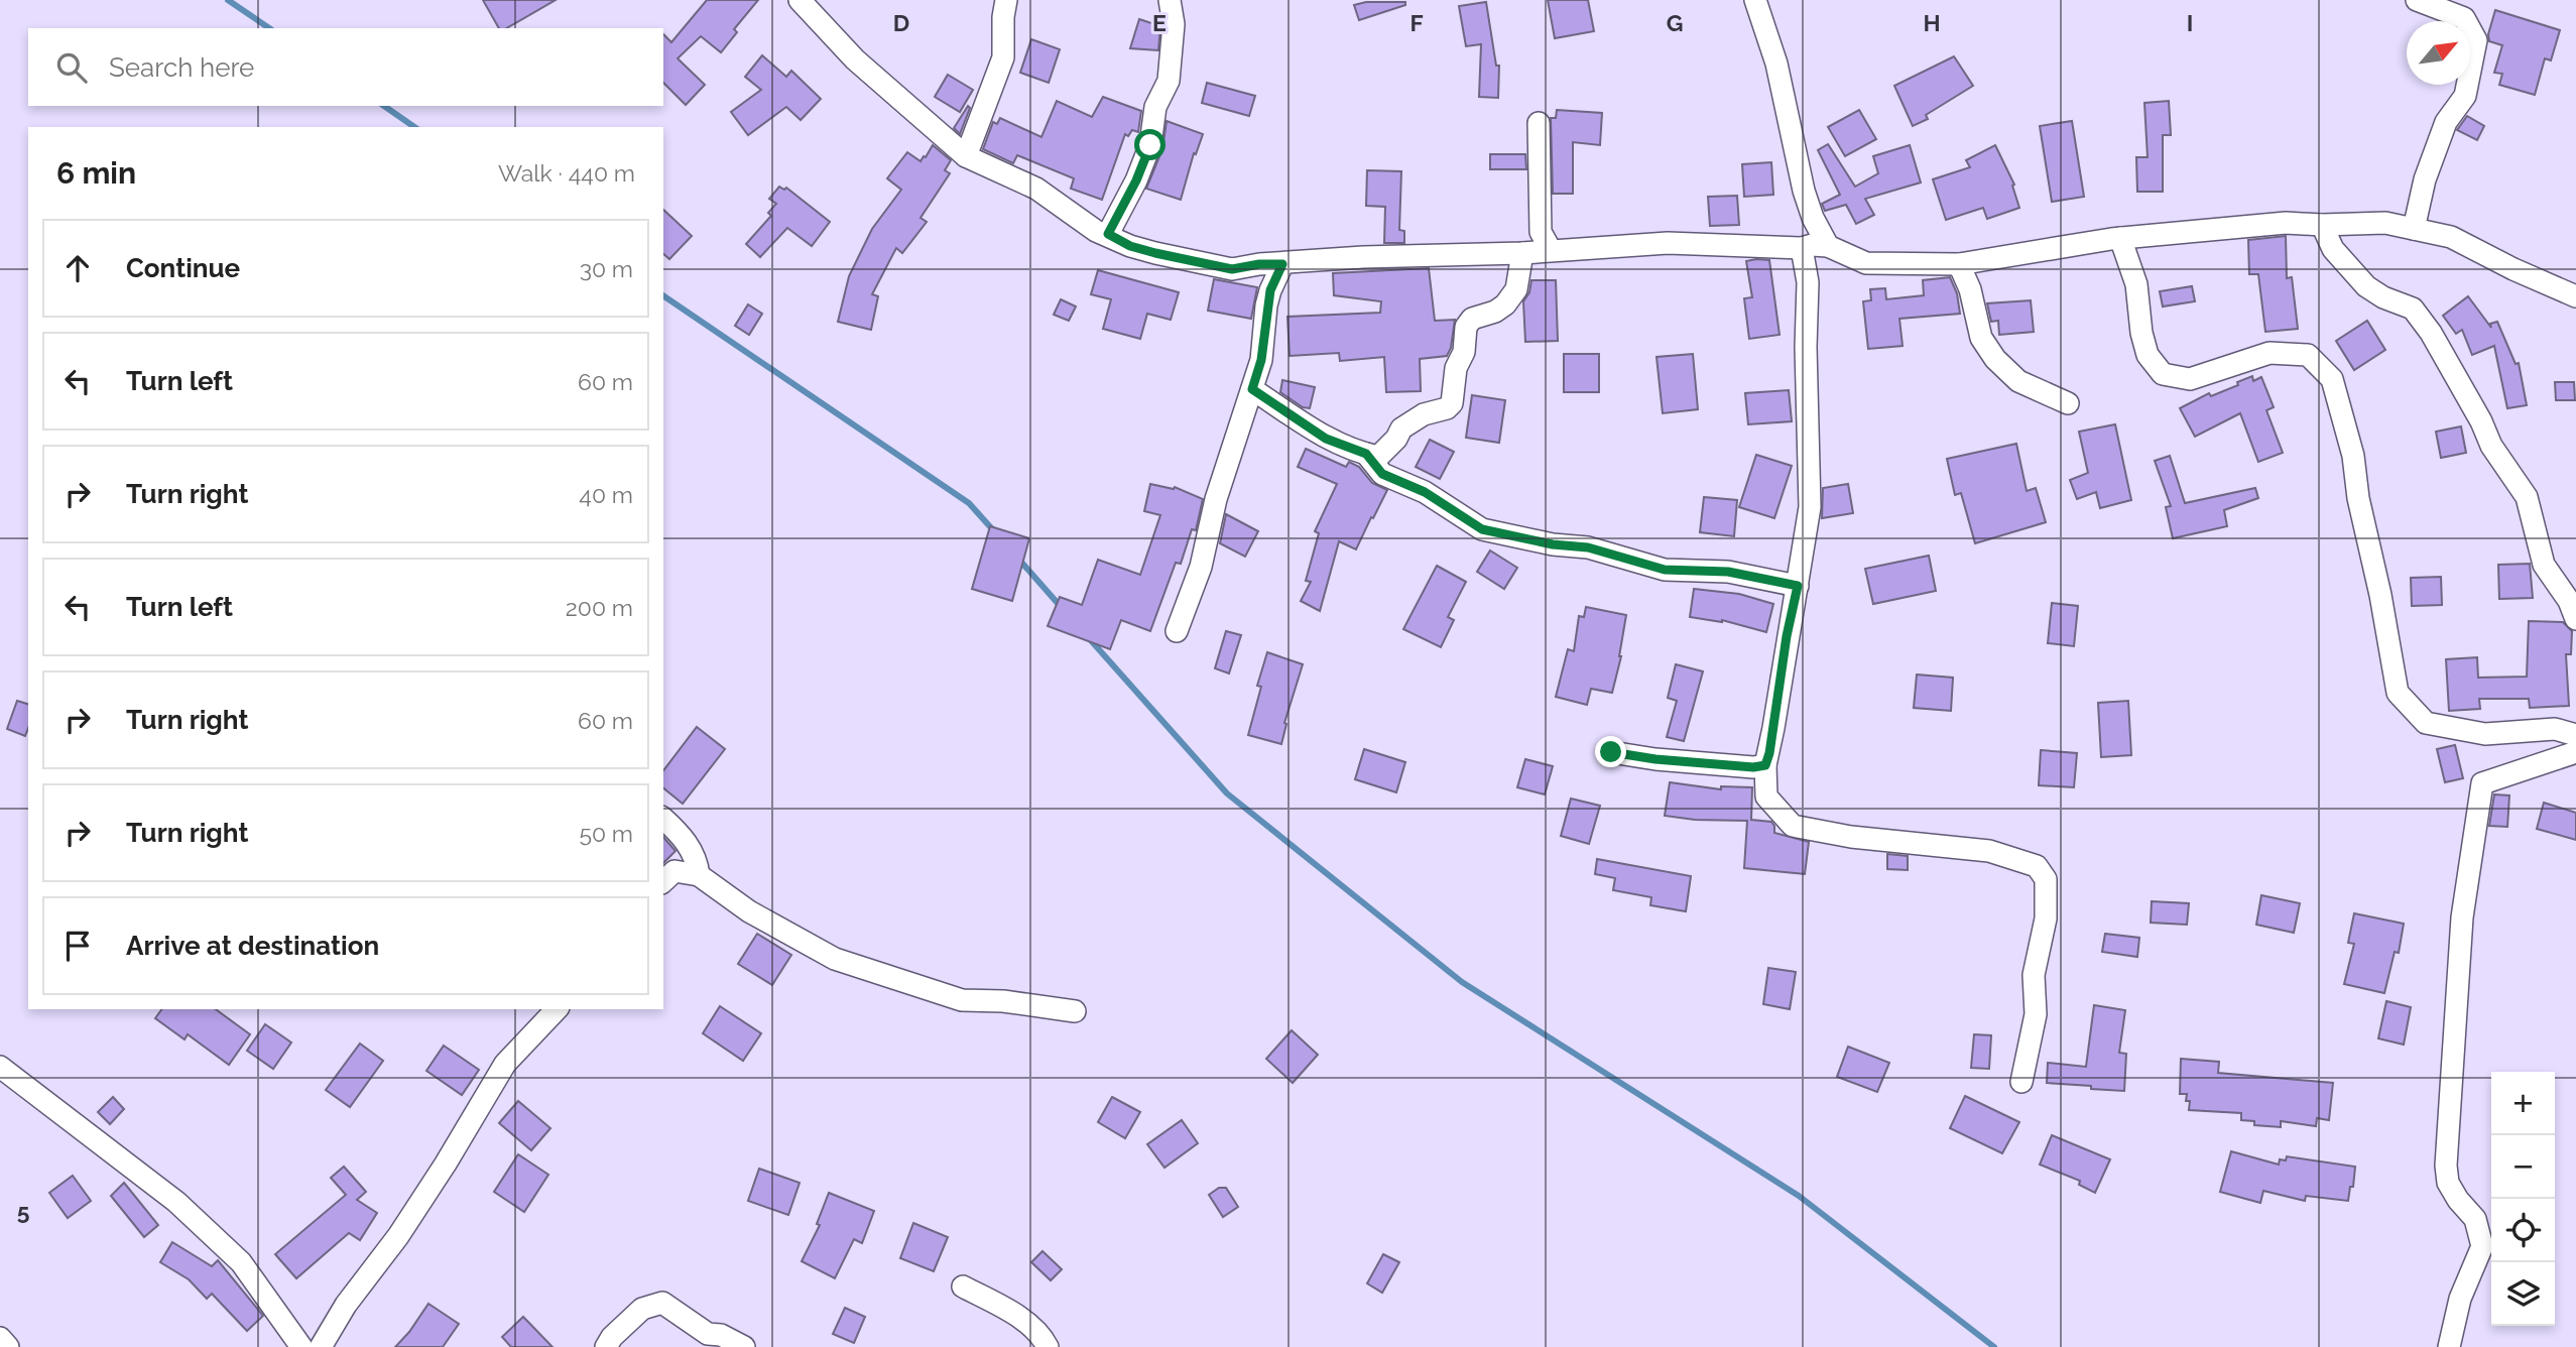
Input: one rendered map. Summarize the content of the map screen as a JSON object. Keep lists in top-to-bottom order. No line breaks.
{"north":"top right","page":{"search":"Search here","heading":["6 min","Walk · 440 m"],"list":[["Continue","30 m"],["Turn left","60 m"],["Turn right","40 m"],["Turn left","200 m"],["Turn right","60 m"],["Turn right","50 m"],"Arrive at destination"],"map_buttons":["+","−"]},"grid":{"columns":["D","E","F","G","H","I"],"rows":["5"]}}
